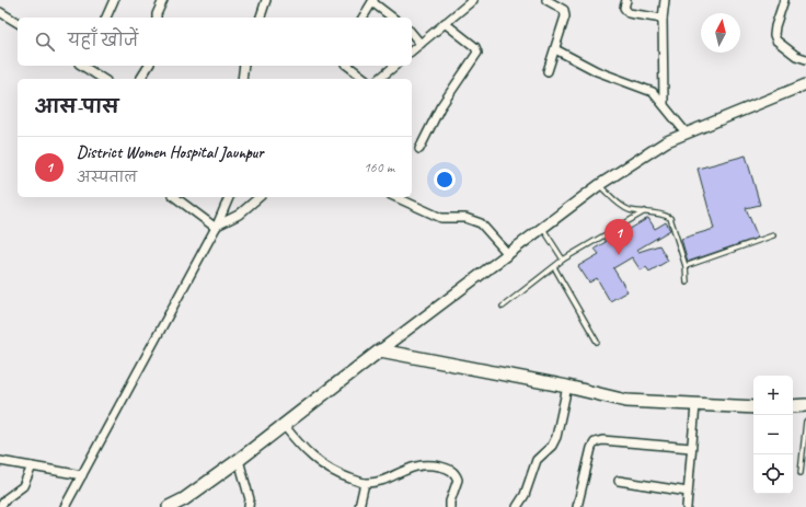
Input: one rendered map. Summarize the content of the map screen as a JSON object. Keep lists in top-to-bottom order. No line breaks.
{"north":"top","page":{"search":"यहाँ खोजें","heading":"आस-पास","list":[{"mark":"1","name":"District Women Hospital Jaunpur","note":"अस्पताल","value":"160 m"}],"pins":"1","map_buttons":["+","−"]}}
